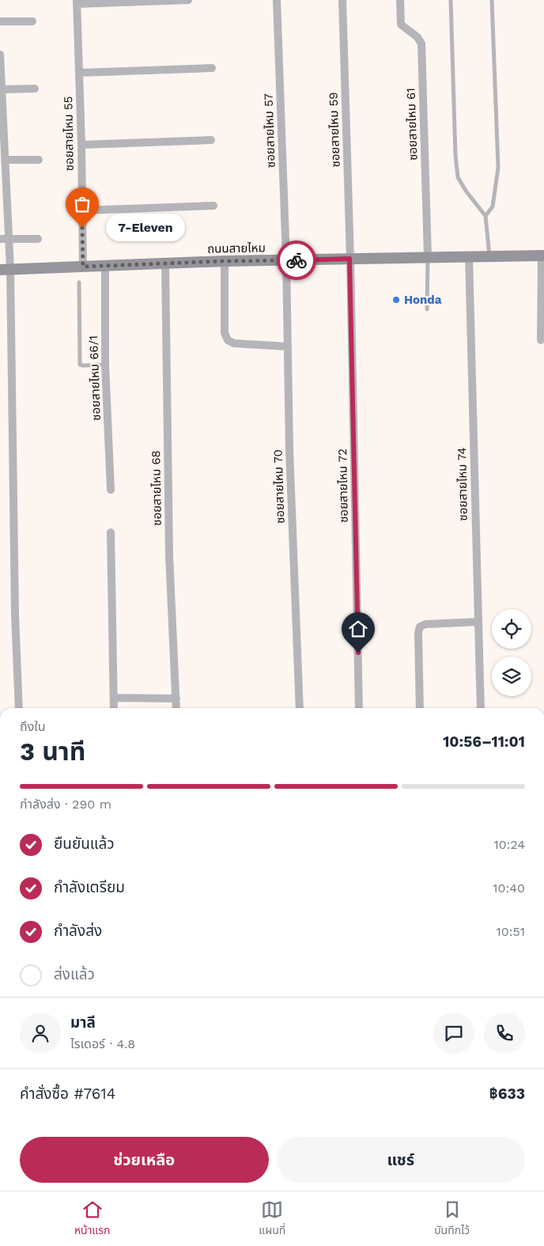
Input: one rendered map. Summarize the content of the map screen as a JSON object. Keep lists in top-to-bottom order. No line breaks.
{"streets":{"main road":["ถนนสายไหม"],"street":["ซอยสายไหม 61","ซอยสายไหม 59","ซอยสายไหม 57","ซอยสายไหม 55","ซอยสายไหม 66/1","ซอยสายไหม 74","ซอยสายไหม 72","ซอยสายไหม 70","ซอยสายไหม 68"]},"crossings":[["ซอยสายไหม 61","ถนนสายไหม"],["ซอยสายไหม 59","ถนนสายไหม"],["ซอยสายไหม 59","ซอยสายไหม 72"],["ซอยสายไหม 57","ถนนสายไหม"],["ซอยสายไหม 57","ซอยสายไหม 70"],["ซอยสายไหม 55","ถนนสายไหม"],["ถนนสายไหม","ซอยสายไหม 66/1"],["ถนนสายไหม","ซอยสายไหม 74"],["ถนนสายไหม","ซอยสายไหม 72"],["ถนนสายไหม","ซอยสายไหม 70"],["ถนนสายไหม","ซอยสายไหม 68"]],"places":["7-Eleven","Honda"],"page":{"bubble":"7-Eleven","heading":["3 นาที","ถึงใน","10:56–11:01"],"panel":["มาลี","ไรเดอร์ · 4.8","คำสั่งซื้อ #7614","฿633"],"bar":"กำลังส่ง · 290 m","list":[["ยืนยันแล้ว","10:24"],["กำลังเตรียม","10:40"],["กำลังส่ง","10:51"],"ส่งแล้ว"],"buttons":["ช่วยเหลือ","แชร์"],"tabs":["หน้าแรก","แผนที่","บันทึกไว้"]}}
